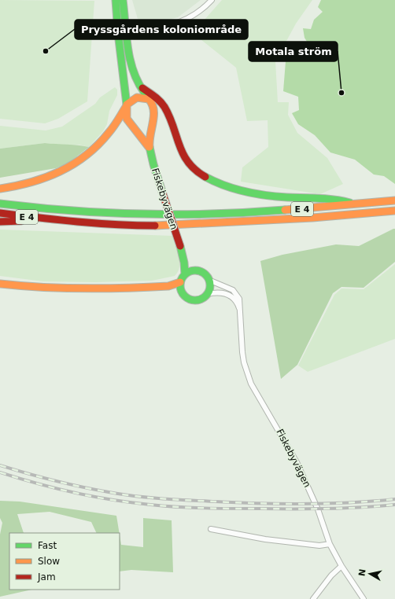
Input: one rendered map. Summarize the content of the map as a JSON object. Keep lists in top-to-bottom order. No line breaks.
{"streets":{"main road":["Fiskebyvägen","E 4"]},"places":["Pryssgårdens koloniområde","Motala ström"],"legend":["Fast","Slow","Jam"],"north":"left"}
